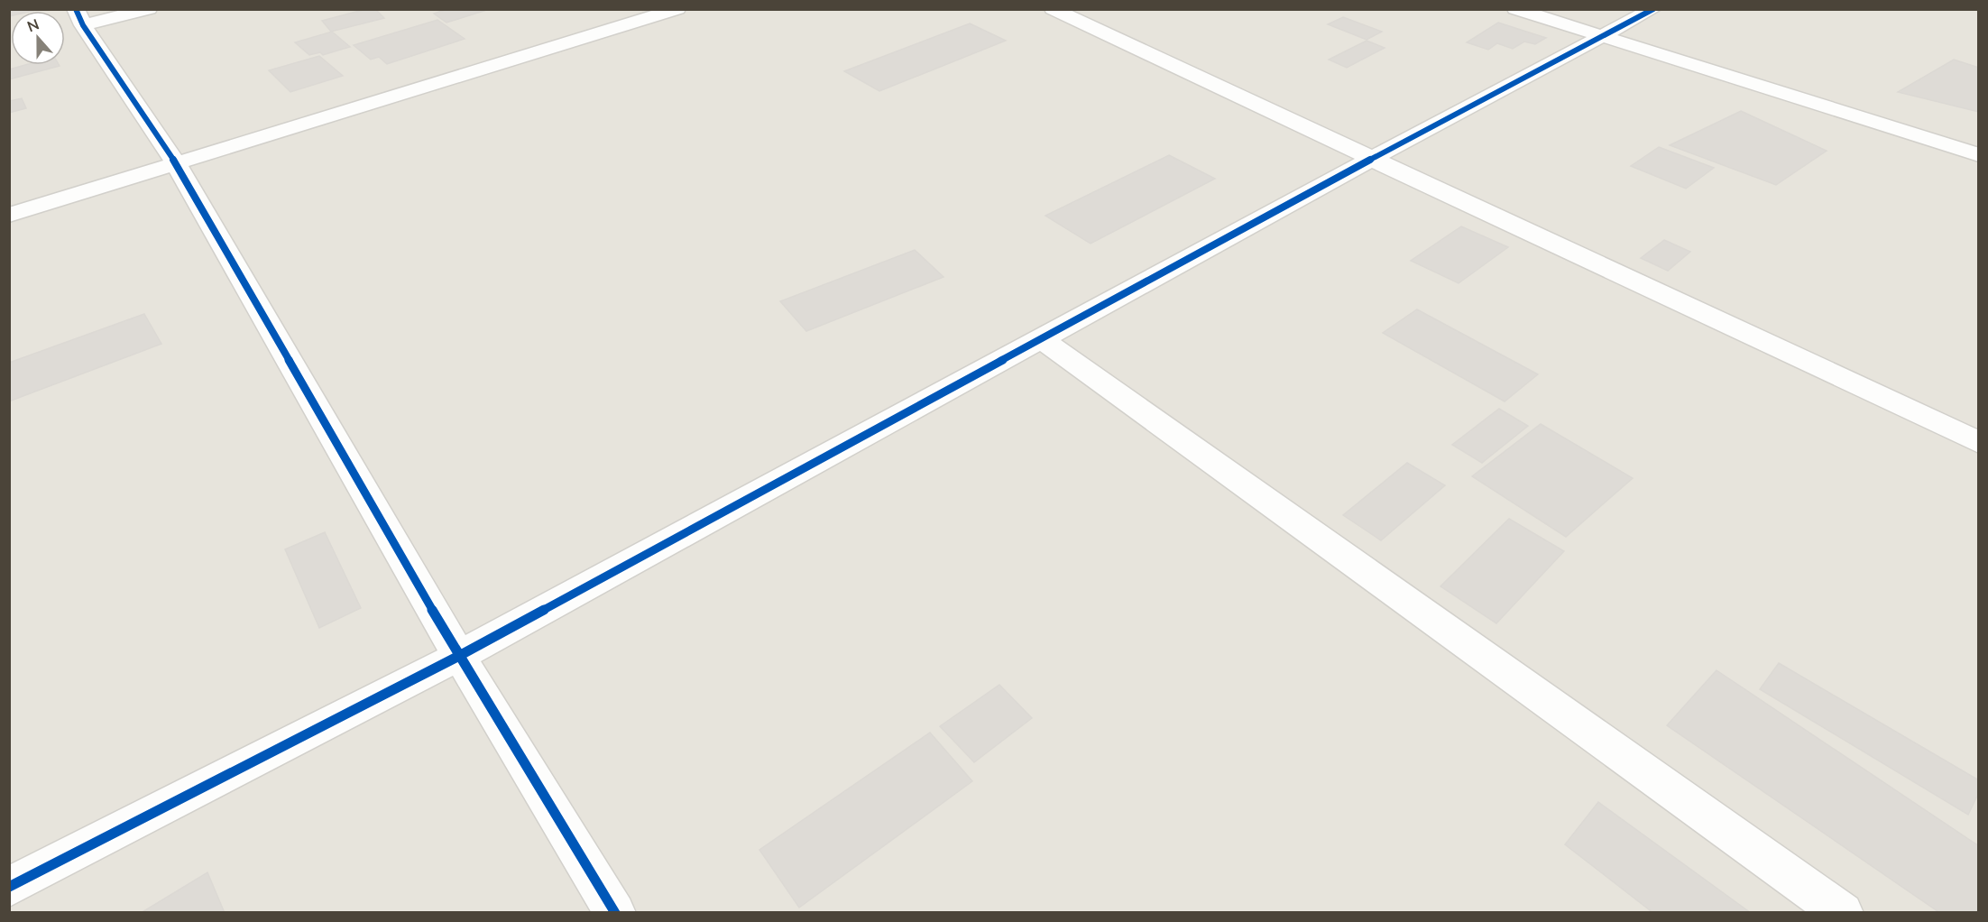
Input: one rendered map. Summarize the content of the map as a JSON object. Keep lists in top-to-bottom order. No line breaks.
{"north":"top"}
